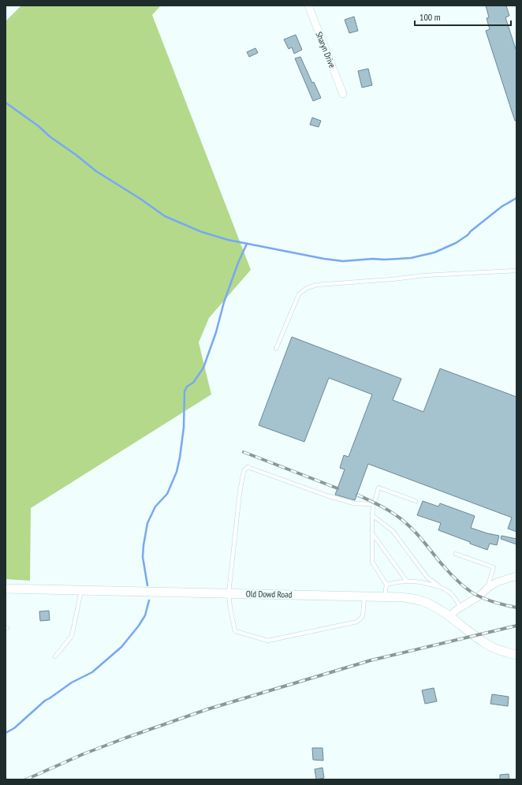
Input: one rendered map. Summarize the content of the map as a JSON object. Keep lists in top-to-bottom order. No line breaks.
{"streets":{"street":["Sharyn Drive","Old Dowd Road"]},"scale_bar":"100 m"}
